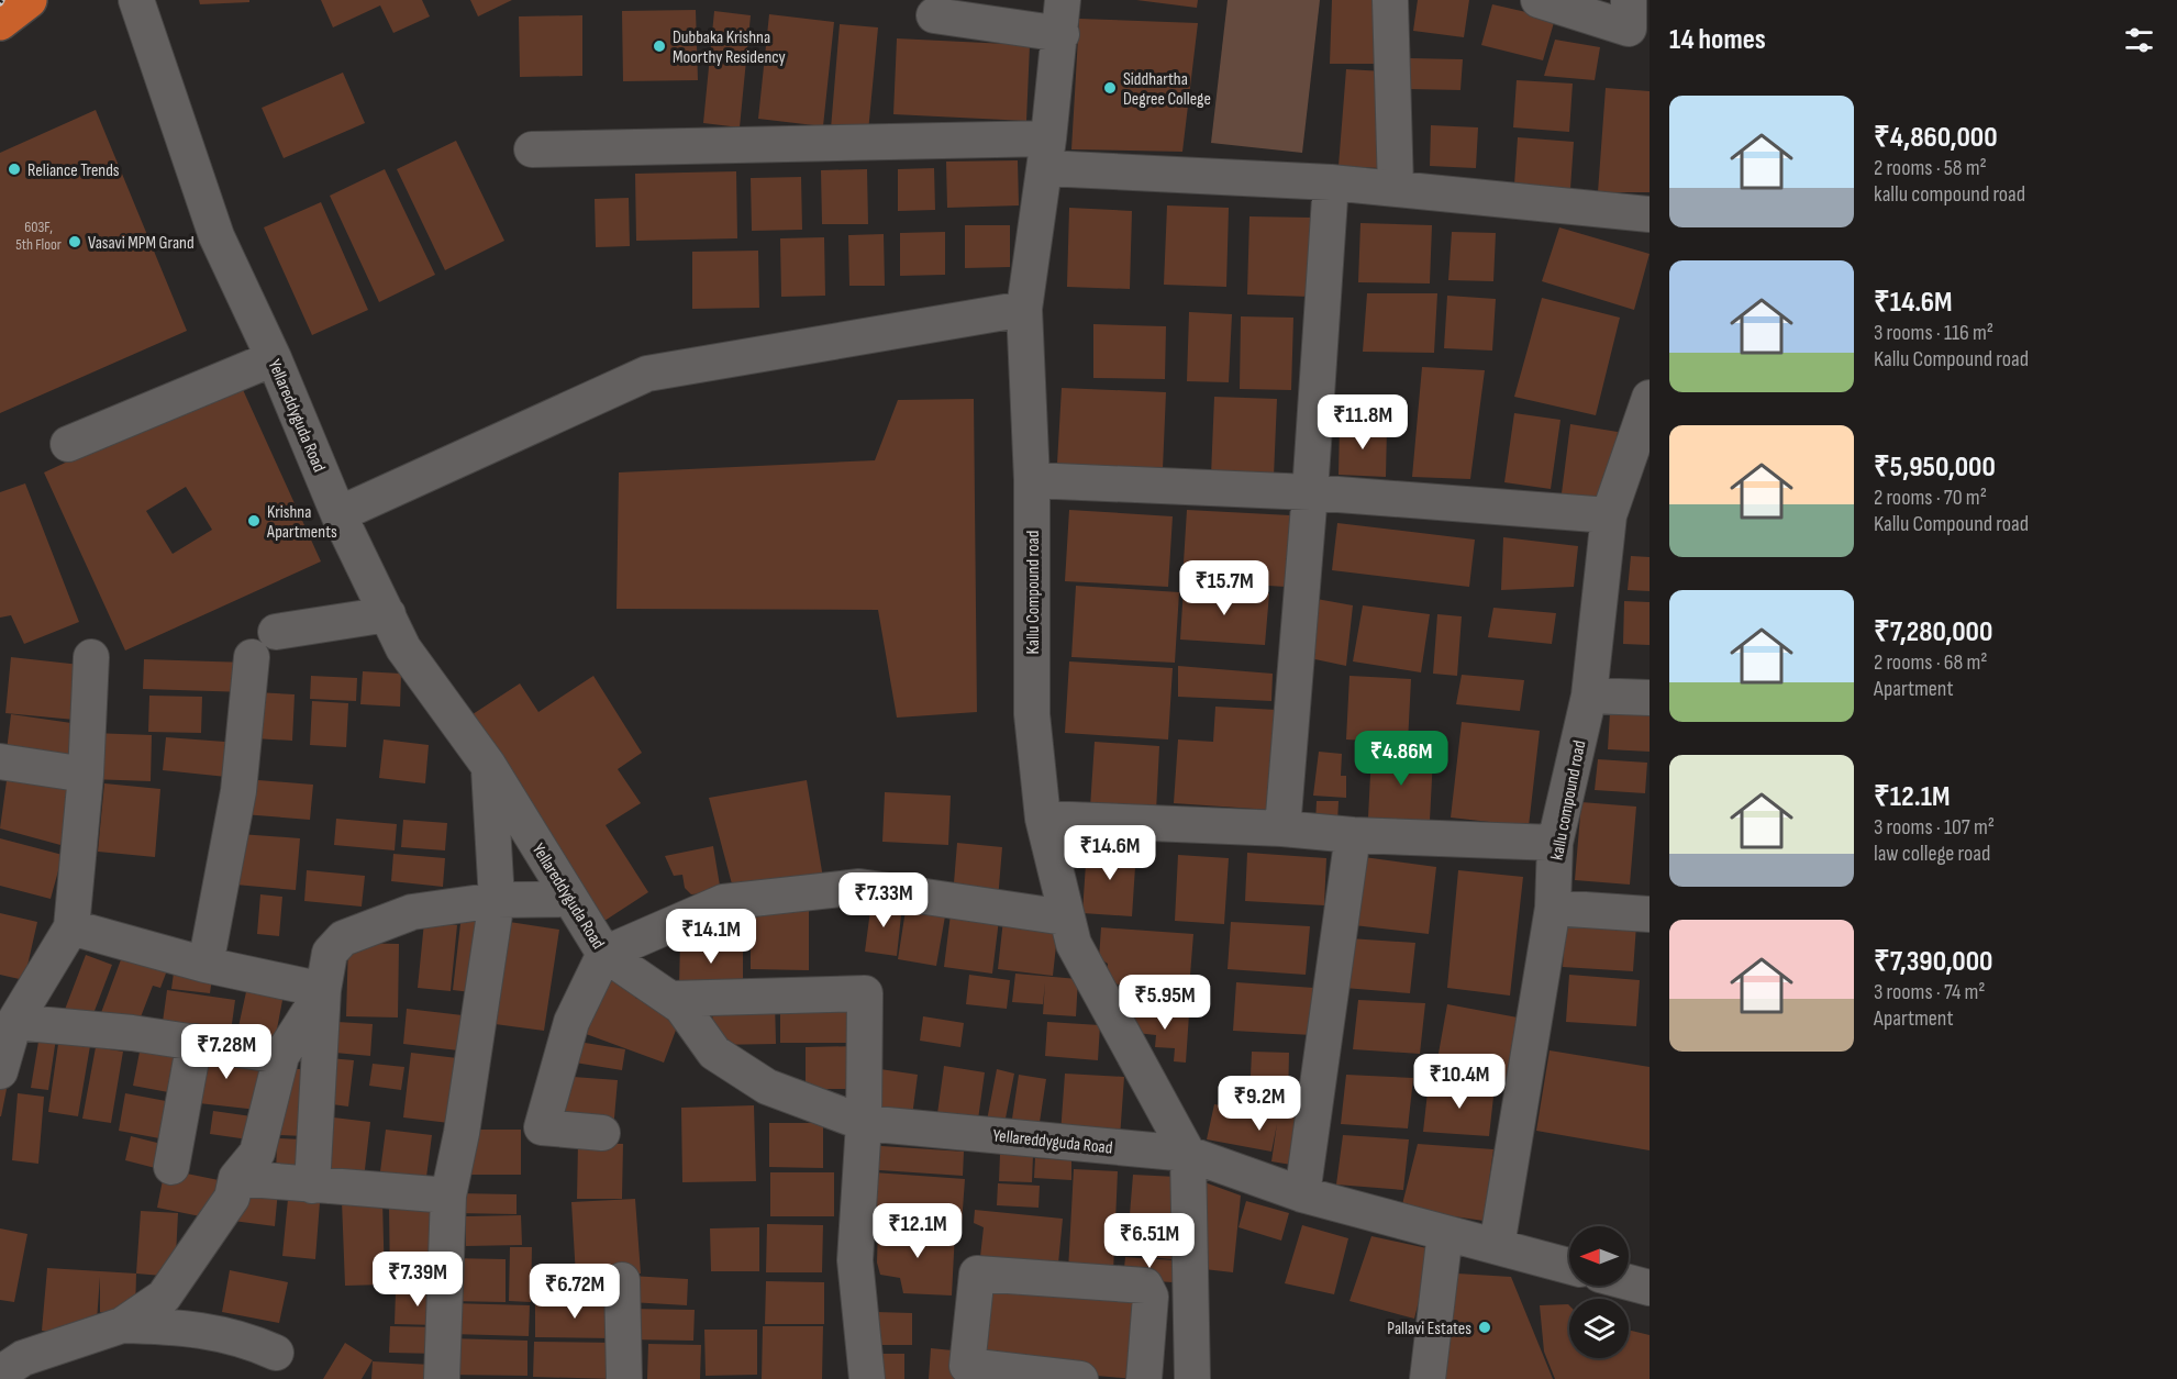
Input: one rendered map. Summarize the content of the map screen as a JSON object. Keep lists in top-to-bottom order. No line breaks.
{"streets":{"street":["Yellareddyguda Road","Kallu Compound road","kallu compound road"]},"crossings":[["Yellareddyguda Road","Kallu Compound road"],["Yellareddyguda Road","kallu compound road"]],"places":["Dubbaka Krishna Moorthy Residency","Siddhartha Degree College","Reliance Trends","Vasavi MPM Grand","Krishna Apartments","Pallavi Estates"],"house_numbers":["603F, 5th Floor"],"north":"left","page":{"heading":"14 homes","list":[{"name":"₹4,860,000","note":"2 rooms · 58 m² · kallu compound road"},{"name":"₹14.6M","note":"3 rooms · 116 m² · Kallu Compound road"},{"name":"₹5,950,000","note":"2 rooms · 70 m² · Kallu Compound road"},{"name":"₹7,280,000","note":"2 rooms · 68 m² · Apartment"},{"name":"₹12.1M","note":"3 rooms · 107 m² · law college road"},{"name":"₹7,390,000","note":"3 rooms · 74 m² · Apartment"}],"price":["₹11.8M","₹15.7M","₹4.86M","₹14.6M","₹7.33M","₹14.1M","₹5.95M","₹7.28M","₹10.4M","₹9.2M","₹12.1M","₹6.51M","₹7.39M","₹6.72M"]}}
